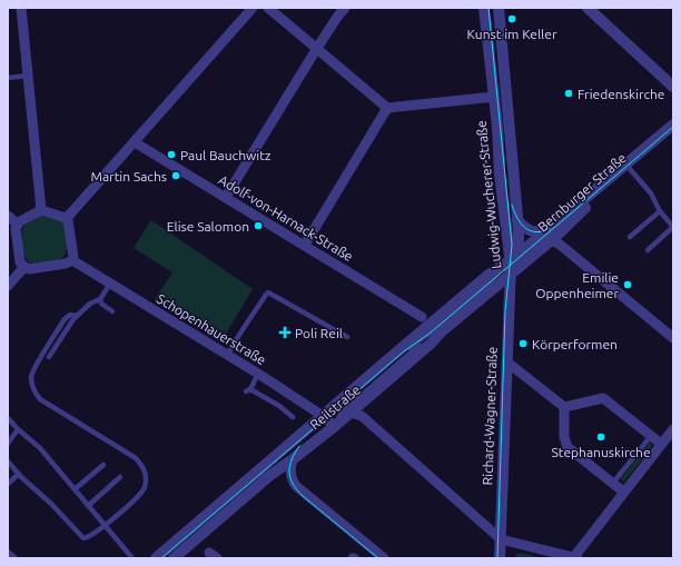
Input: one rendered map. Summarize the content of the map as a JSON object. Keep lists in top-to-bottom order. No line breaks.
{"streets":{"street":["Bernburger Straße","Ludwig-Wucherer-Straße","Adolf-von-Harnack-Straße","Schopenhauerstraße","Reilstraße","Richard-Wagner-Straße"]},"crossings":[["Bernburger Straße","Ludwig-Wucherer-Straße"],["Bernburger Straße","Reilstraße"],["Bernburger Straße","Richard-Wagner-Straße"],["Ludwig-Wucherer-Straße","Reilstraße"],["Ludwig-Wucherer-Straße","Richard-Wagner-Straße"],["Schopenhauerstraße","Reilstraße"],["Reilstraße","Richard-Wagner-Straße"]],"places":{"other":["Kunst im Keller","Friedenskirche","Paul Bauchwitz","Martin Sachs","Elise Salomon","Emilie Oppenheimer","Körperformen","Stephanuskirche"],"health":["Poli Reil"]}}
